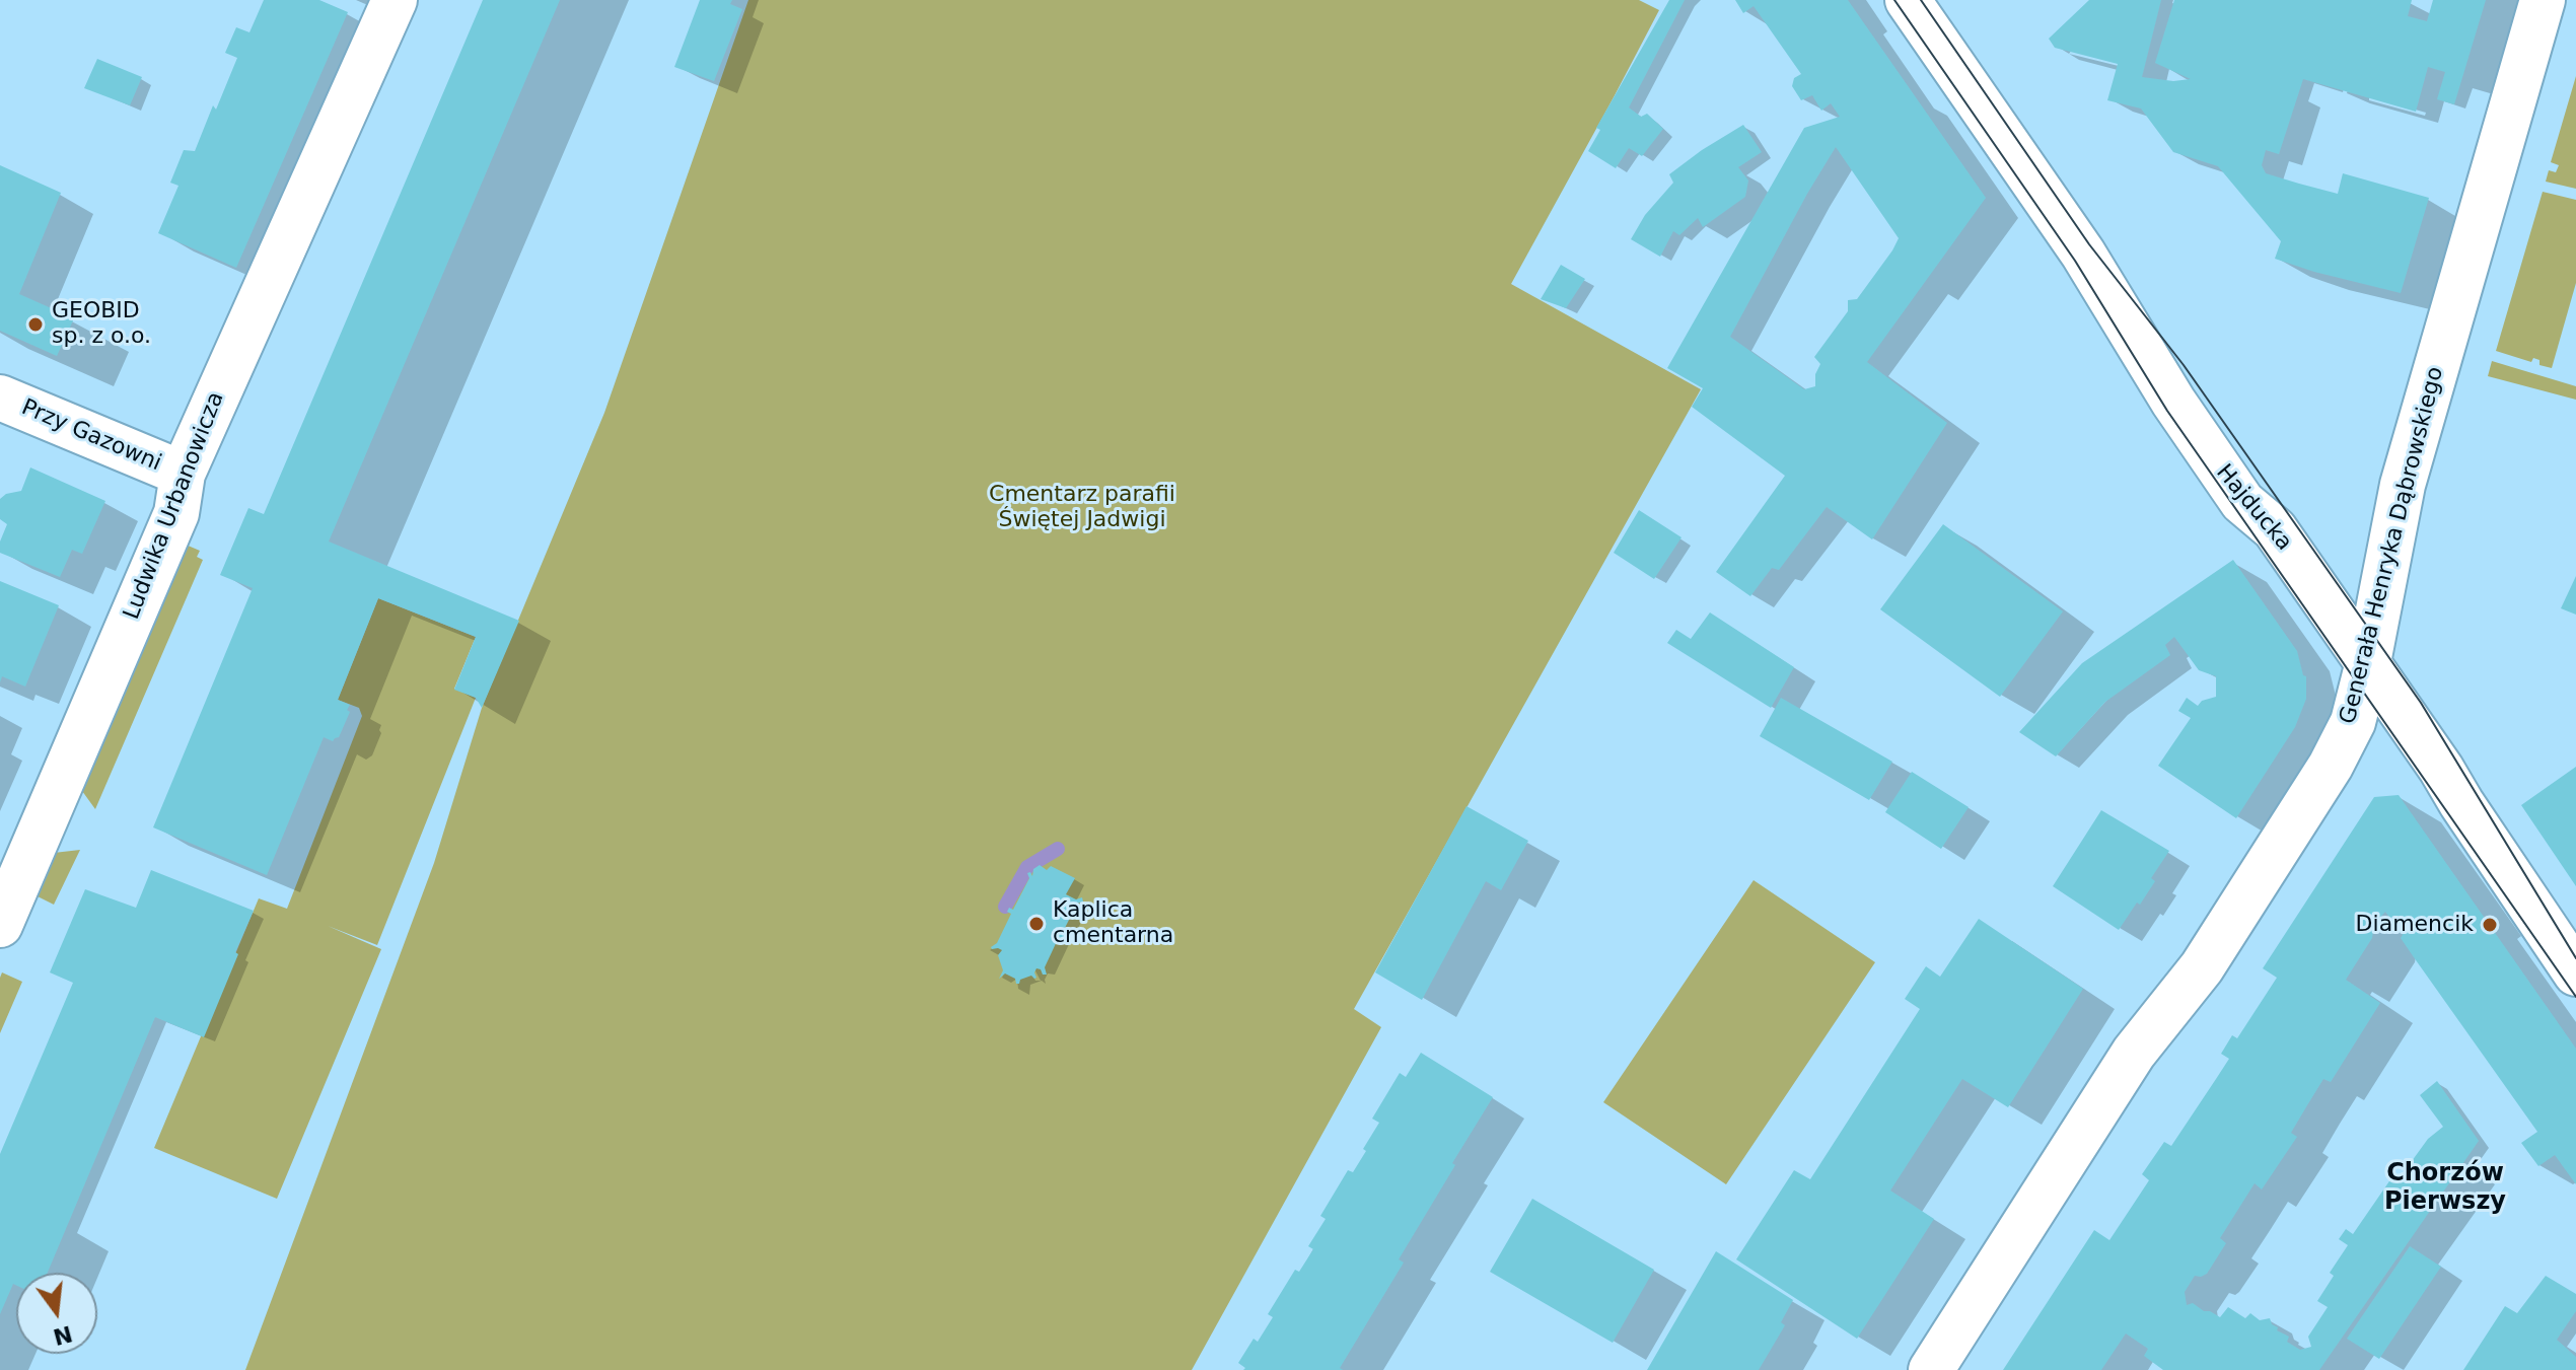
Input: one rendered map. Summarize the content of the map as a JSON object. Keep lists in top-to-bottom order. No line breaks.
{"streets":{"street":["Przy Gazowni","Ludwika Urbanowicza","Hajducka","Generała Henryka Dąbrowskiego"]},"crossings":[["Przy Gazowni","Ludwika Urbanowicza"],["Hajducka","Generała Henryka Dąbrowskiego"]],"districts":["Chorzów Pierwszy"],"parks":["Cmentarz parafii Świętej Jadwigi"],"places":["GEOBID sp. z o.o.","Kaplica cmentarna","Diamencik"],"north":"bottom"}
